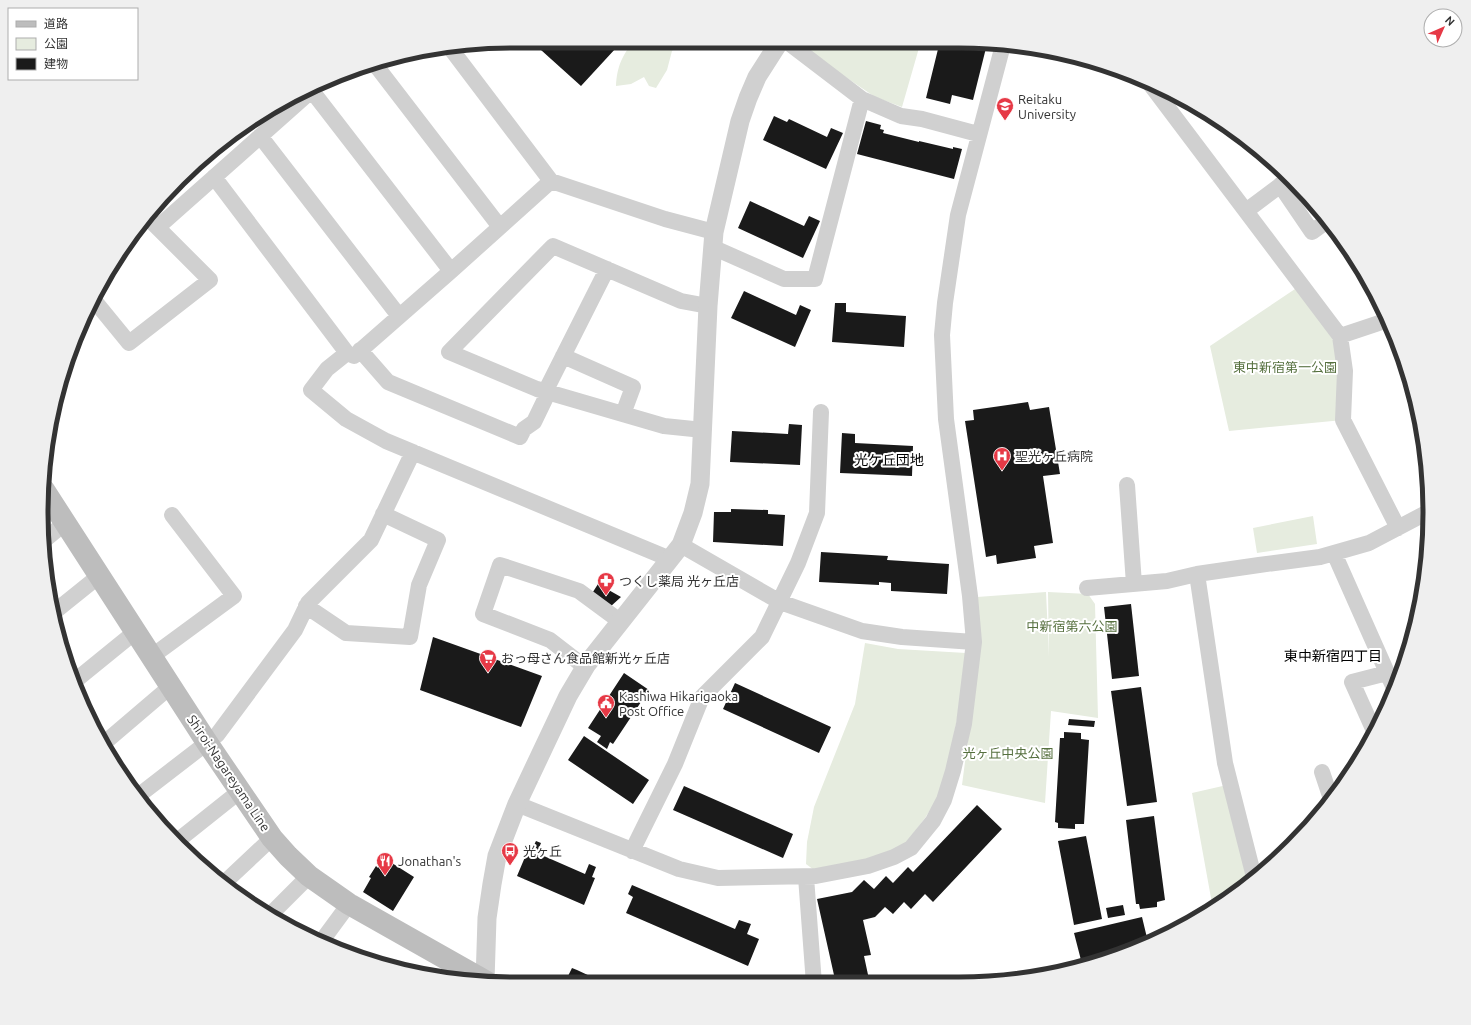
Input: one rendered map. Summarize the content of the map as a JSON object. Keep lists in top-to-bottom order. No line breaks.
{"streets":{"main road":["Shiroi-Nagareyama Line"]},"districts":["光ケ丘団地","東中新宿四丁目"],"parks":["東中新宿第一公園","中新宿第六公園","光ヶ丘中央公園"],"places":{"school or university":["Reitaku University"],"hospital":["聖光ヶ丘病院"],"pharmacy":["つくし薬局 光ヶ丘店"],"supermarket":["おっ母さん食品館新光ヶ丘店"],"public building":["Kashiwa Hikarigaoka Post Office"],"bus stop":["光ヶ丘"],"restaurant":["Jonathan's"]},"legend":["道路","公園","建物"],"north":"top right"}
